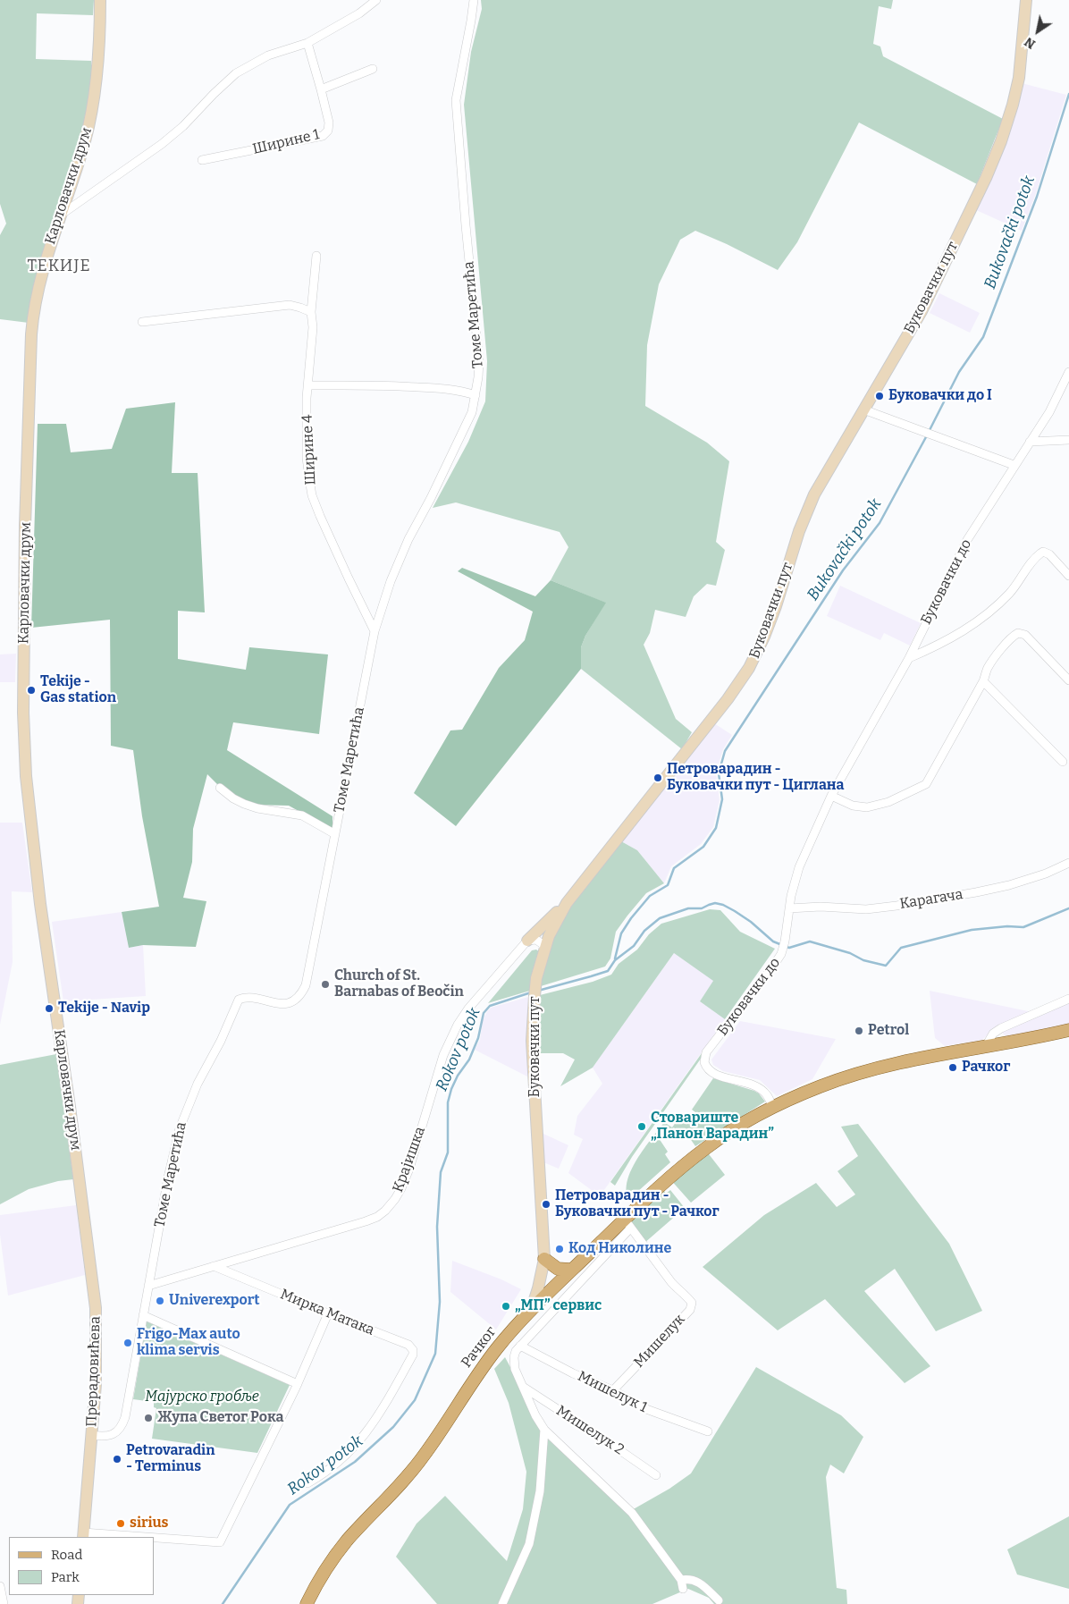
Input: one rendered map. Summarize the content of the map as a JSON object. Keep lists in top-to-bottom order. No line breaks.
{"streets":{"main road":["Карловачки друм","Буковачки пут","Рачког","Прерадовићева"],"street":["Ширине 1","Томе Маретића","Ширине 4","Буковачки до","Карагача","Крајишка","Мирка Матака","Мишелук","Мишелук 1","Мишелук 2"]},"crossings":[["Карловачки друм","Прерадовићева"],["Буковачки пут","Рачког"],["Томе Маретића","Ширине 4"],["Томе Маретића","Крајишка"],["Томе Маретића","Прерадовићева"],["Буковачки до","Карагача"],["Буковачки до","Рачког"],["Крајишка","Мирка Матака"],["Мишелук","Рачког"],["Мишелук","Мишелук 1"]],"districts":["ТЕКИЈЕ"],"water":["Bukovački potok","Rokov potok"],"parks":["Мајурско гробље"],"places":["Буковачки до I","Tekije - Gas station","Петроварадин - Буковачки пут - Циглана","Church of St. Barnabas of Beočin","Tekije - Navip","Petrol","Рачког","Стовариште „Панон Варадин”","Петроварадин - Буковачки пут - Рачког","Код Николине","Univerexport","„МП” сервис","Frigo-Max auto klima servis","Жупа Светог Рока","Petrovaradin - Terminus","sirius"],"legend":["Road","Park"],"north":"bottom left"}
